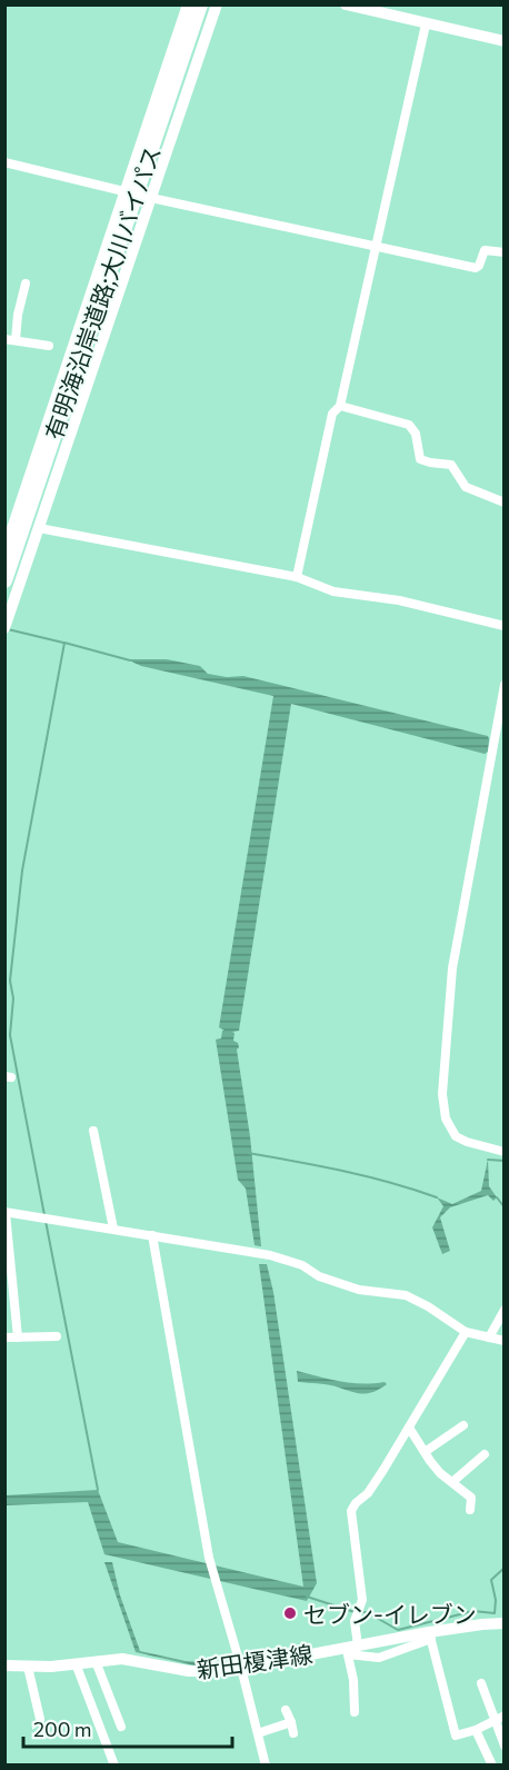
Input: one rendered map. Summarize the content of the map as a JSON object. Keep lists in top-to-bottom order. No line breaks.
{"streets":{"highway":["有明海沿岸道路;大川バイパス"],"main road":["新田榎津線"]},"places":["セブン-イレブン"],"scale_bar":"200 m"}
